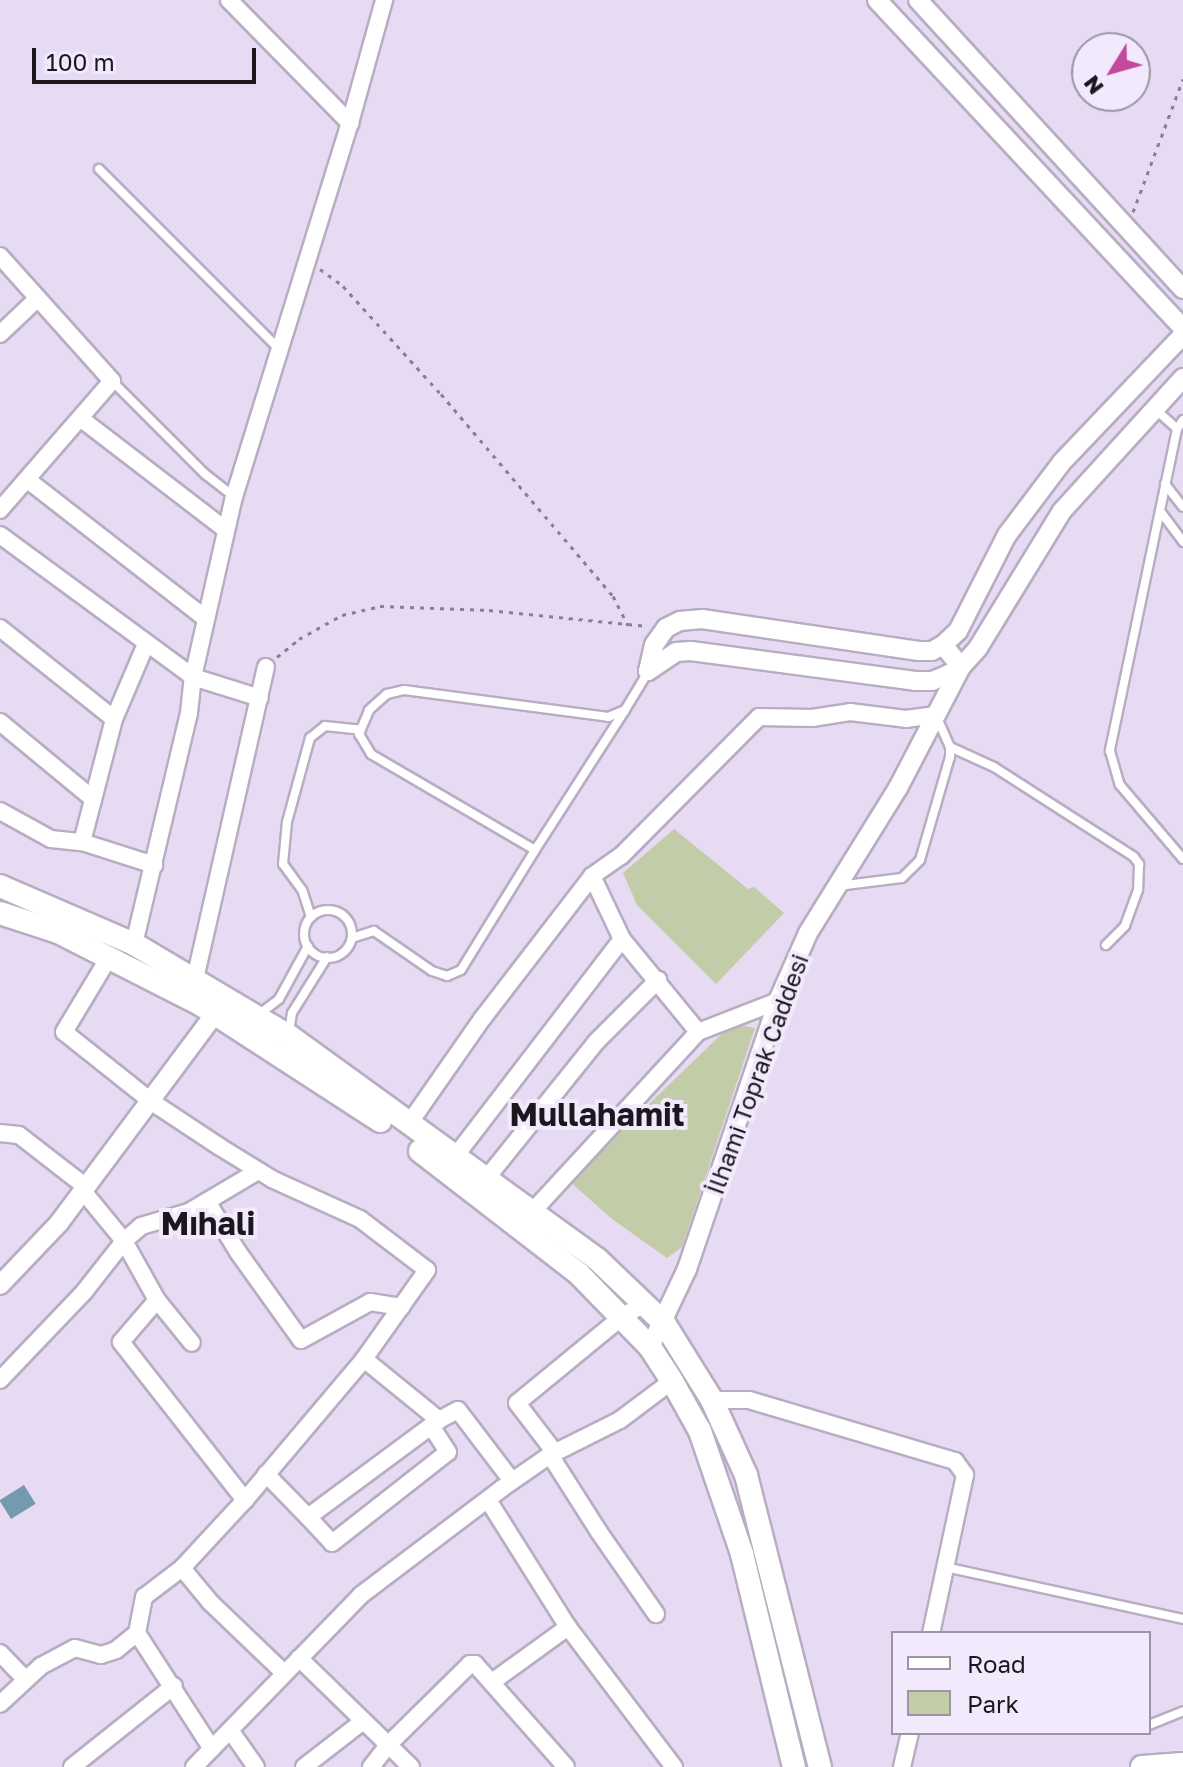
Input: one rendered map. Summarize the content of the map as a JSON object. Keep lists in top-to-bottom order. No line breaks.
{"streets":{"street":["İlhami Toprak Caddesi"]},"districts":["Mullahamit","Mıhali"],"legend":["Road","Park"],"scale_bar":"100 m","north":"bottom left"}
